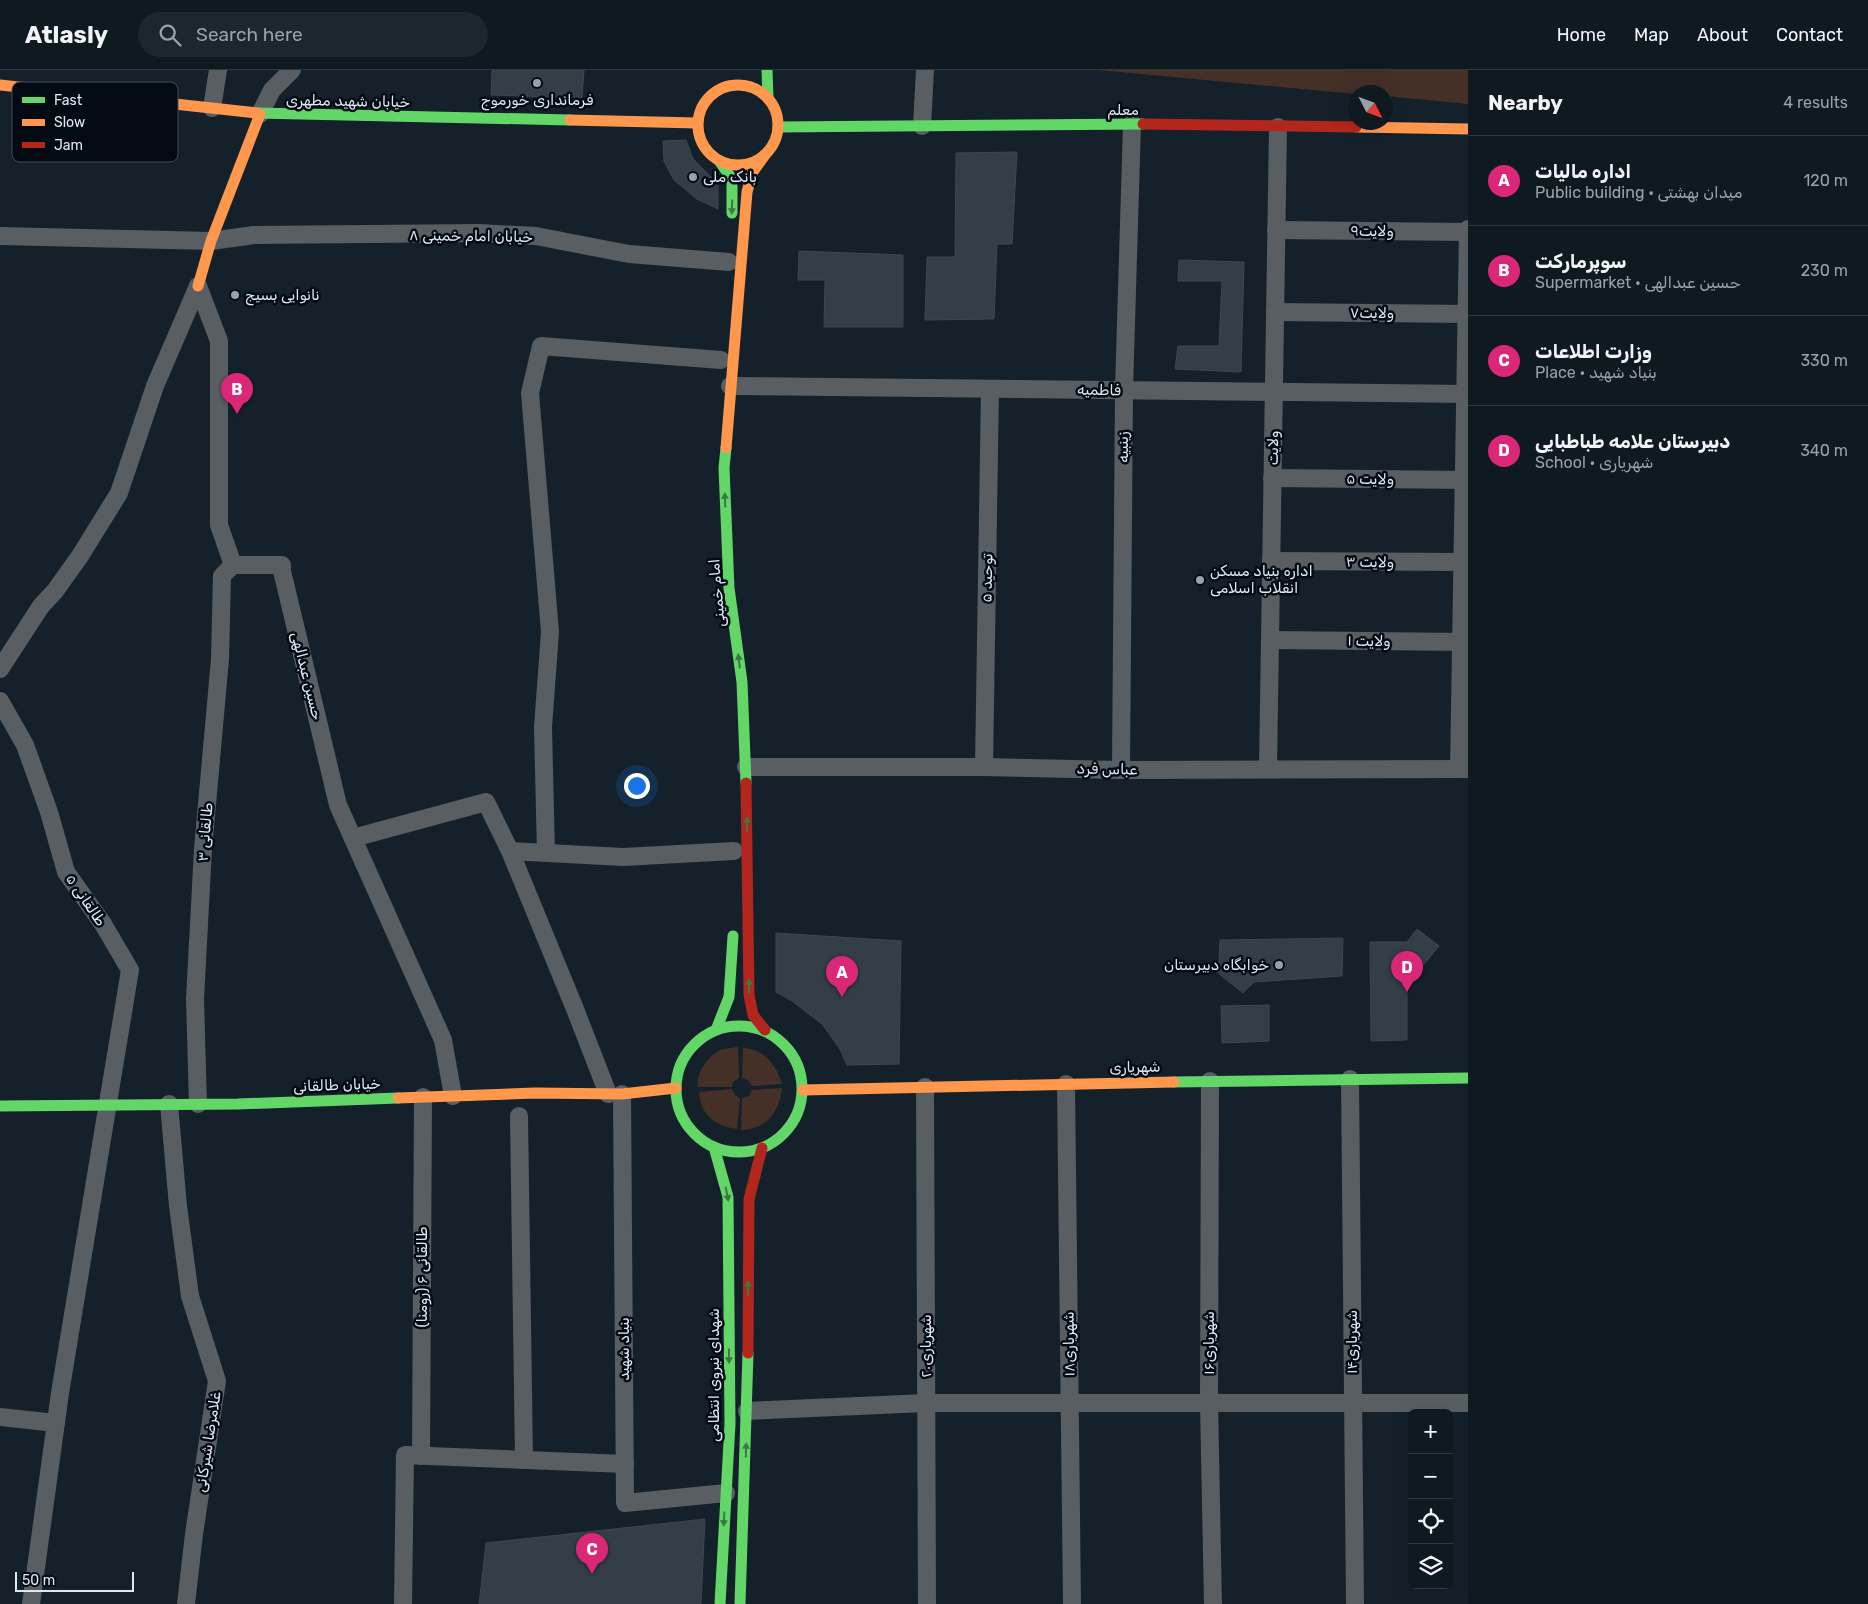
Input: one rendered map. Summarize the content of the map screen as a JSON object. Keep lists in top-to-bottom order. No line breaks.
{"streets":{"main road":["خیابان شهید مطهری","معلم","امام خمینی","شهریاری","خیابان طالقانی","شهدای نیروی انتظامی"],"street":["ولایت۹","خیابان امام خمینی ۸","ولایت۷","فاطمیه","زینبیه","ولایت","ولایت ۵","ولایت ۳","توحید ۵","ولایت ۱","حسین عبدالهی","عباس فرد","طالقانی ۳","طالقانی ۵","طالقانی ۶ (رومنا)","شهریاری۱۴","شهریاری۱۶","شهریاری۱۸","شهریاری۲۰","بنیاد شهید","غلامرضا شیرکانی"]},"crossings":[["خیابان شهید مطهری","معلم"],["خیابان شهید مطهری","امام خمینی"],["معلم","زینبیه"],["معلم","ولایت"],["معلم","امام خمینی"],["ولایت۹","ولایت"],["ولایت۷","ولایت"],["فاطمیه","زینبیه"],["فاطمیه","ولایت"],["فاطمیه","توحید ۵"],["فاطمیه","امام خمینی"],["زینبیه","عباس فرد"],["ولایت","ولایت ۵"],["ولایت","ولایت ۳"],["ولایت","ولایت ۱"],["ولایت","عباس فرد"],["توحید ۵","عباس فرد"],["امام خمینی","عباس فرد"],["امام خمینی","شهریاری"],["امام خمینی","خیابان طالقانی"],["امام خمینی","شهدای نیروی انتظامی"],["حسین عبدالهی","طالقانی ۳"],["حسین عبدالهی","خیابان طالقانی"],["طالقانی ۳","خیابان طالقانی"],["طالقانی ۵","خیابان طالقانی"],["شهریاری","خیابان طالقانی"],["شهریاری","شهریاری۱۴"],["شهریاری","شهریاری۱۶"],["شهریاری","شهریاری۱۸"],["شهریاری","شهریاری۲۰"],["شهریاری","شهدای نیروی انتظامی"],["خیابان طالقانی","طالقانی ۶ (رومنا)"],["خیابان طالقانی","بنیاد شهید"],["خیابان طالقانی","شهدای نیروی انتظامی"],["خیابان طالقانی","غلامرضا شیرکانی"],["بنیاد شهید","شهدای نیروی انتظامی"]],"one_way":["امام خمینی"],"places":["فرمانداری خورموج","بانک ملی","نانوایی بسیج","اداره بنیاد مسکن انقلاب اسلامی","خوابگاه دبیرستان"],"legend":["Fast","Slow","Jam"],"scale_bar":"50 m","north":"bottom right","page":{"header":"Atlasly","search":"Search here","nav":["Home","Map","About","Contact"],"heading":["Nearby","4 results"],"list":[{"mark":"A","name":"اداره مالیات","note":"Public building · میدان بهشتی","value":"120 m"},{"mark":"B","name":"سوپرمارکت","note":"Supermarket · حسین عبدالهی","value":"230 m"},{"mark":"C","name":"وزارت اطلاعات","note":"Place · بنیاد شهید","value":"330 m"},{"mark":"D","name":"دبیرستان علامه طباطبایی","note":"School · شهریاری","value":"340 m"}],"pins":["B","D","A","C"],"map_buttons":["+","−"],"scale":"50 m"}}
